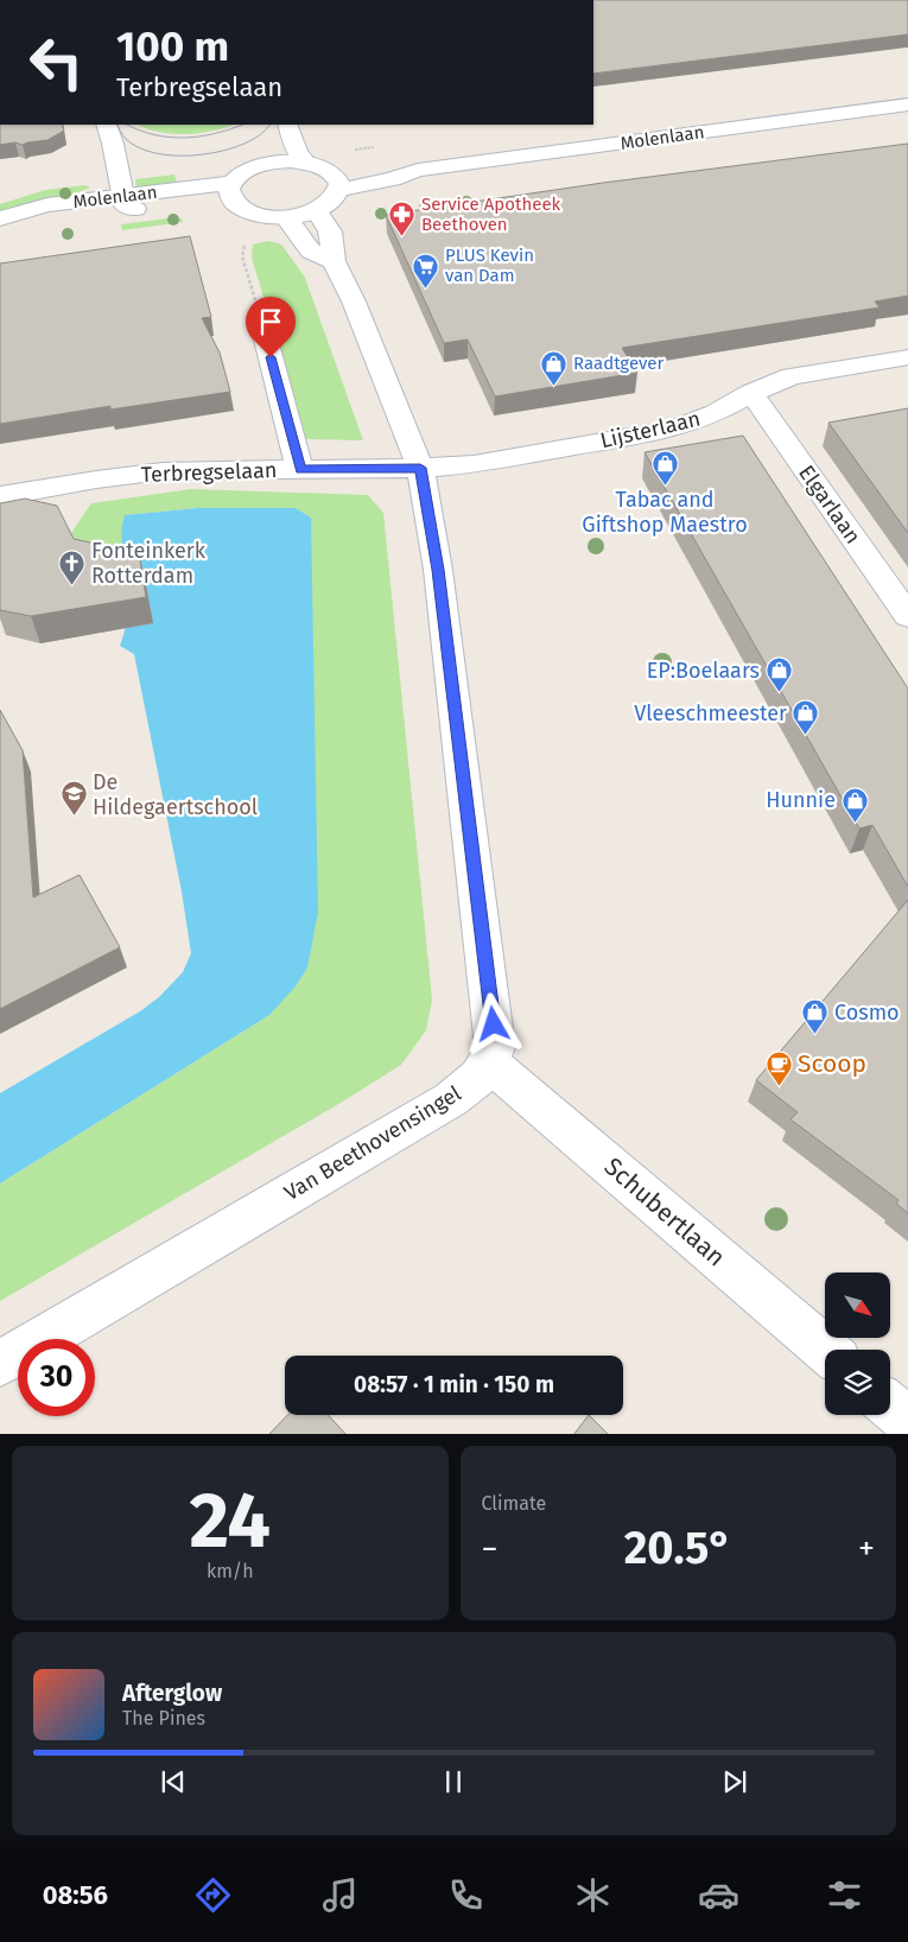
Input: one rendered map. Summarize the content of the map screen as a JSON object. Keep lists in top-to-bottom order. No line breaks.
{"streets":{"street":["Molenlaan","Lijsterlaan","Terbregselaan","Elgarlaan","Van Beethovensingel","Schubertlaan"]},"crossings":[["Lijsterlaan","Terbregselaan"],["Lijsterlaan","Elgarlaan"],["Van Beethovensingel","Schubertlaan"]],"places":{"pharmacy":["Service Apotheek Beethoven"],"supermarket":["PLUS Kevin van Dam"],"shop":["Raadtgever","Tabac and Giftshop Maestro","EP:Boelaars","Vleeschmeester","Hunnie","Cosmo"],"church":["Fonteinkerk Rotterdam"],"school or university":["De Hildegaertschool"],"cafe":["Scoop"]},"north":"bottom right","page":{"turn":["100 m","Terbregselaan"],"limit":"30","trip":"08:57 · 1 min · 150 m","tile":[["24","km/h"],"Climate"],"heat":["−","20.5°","+"],"song":["Afterglow","The Pines"],"tabs":"08:56"}}
